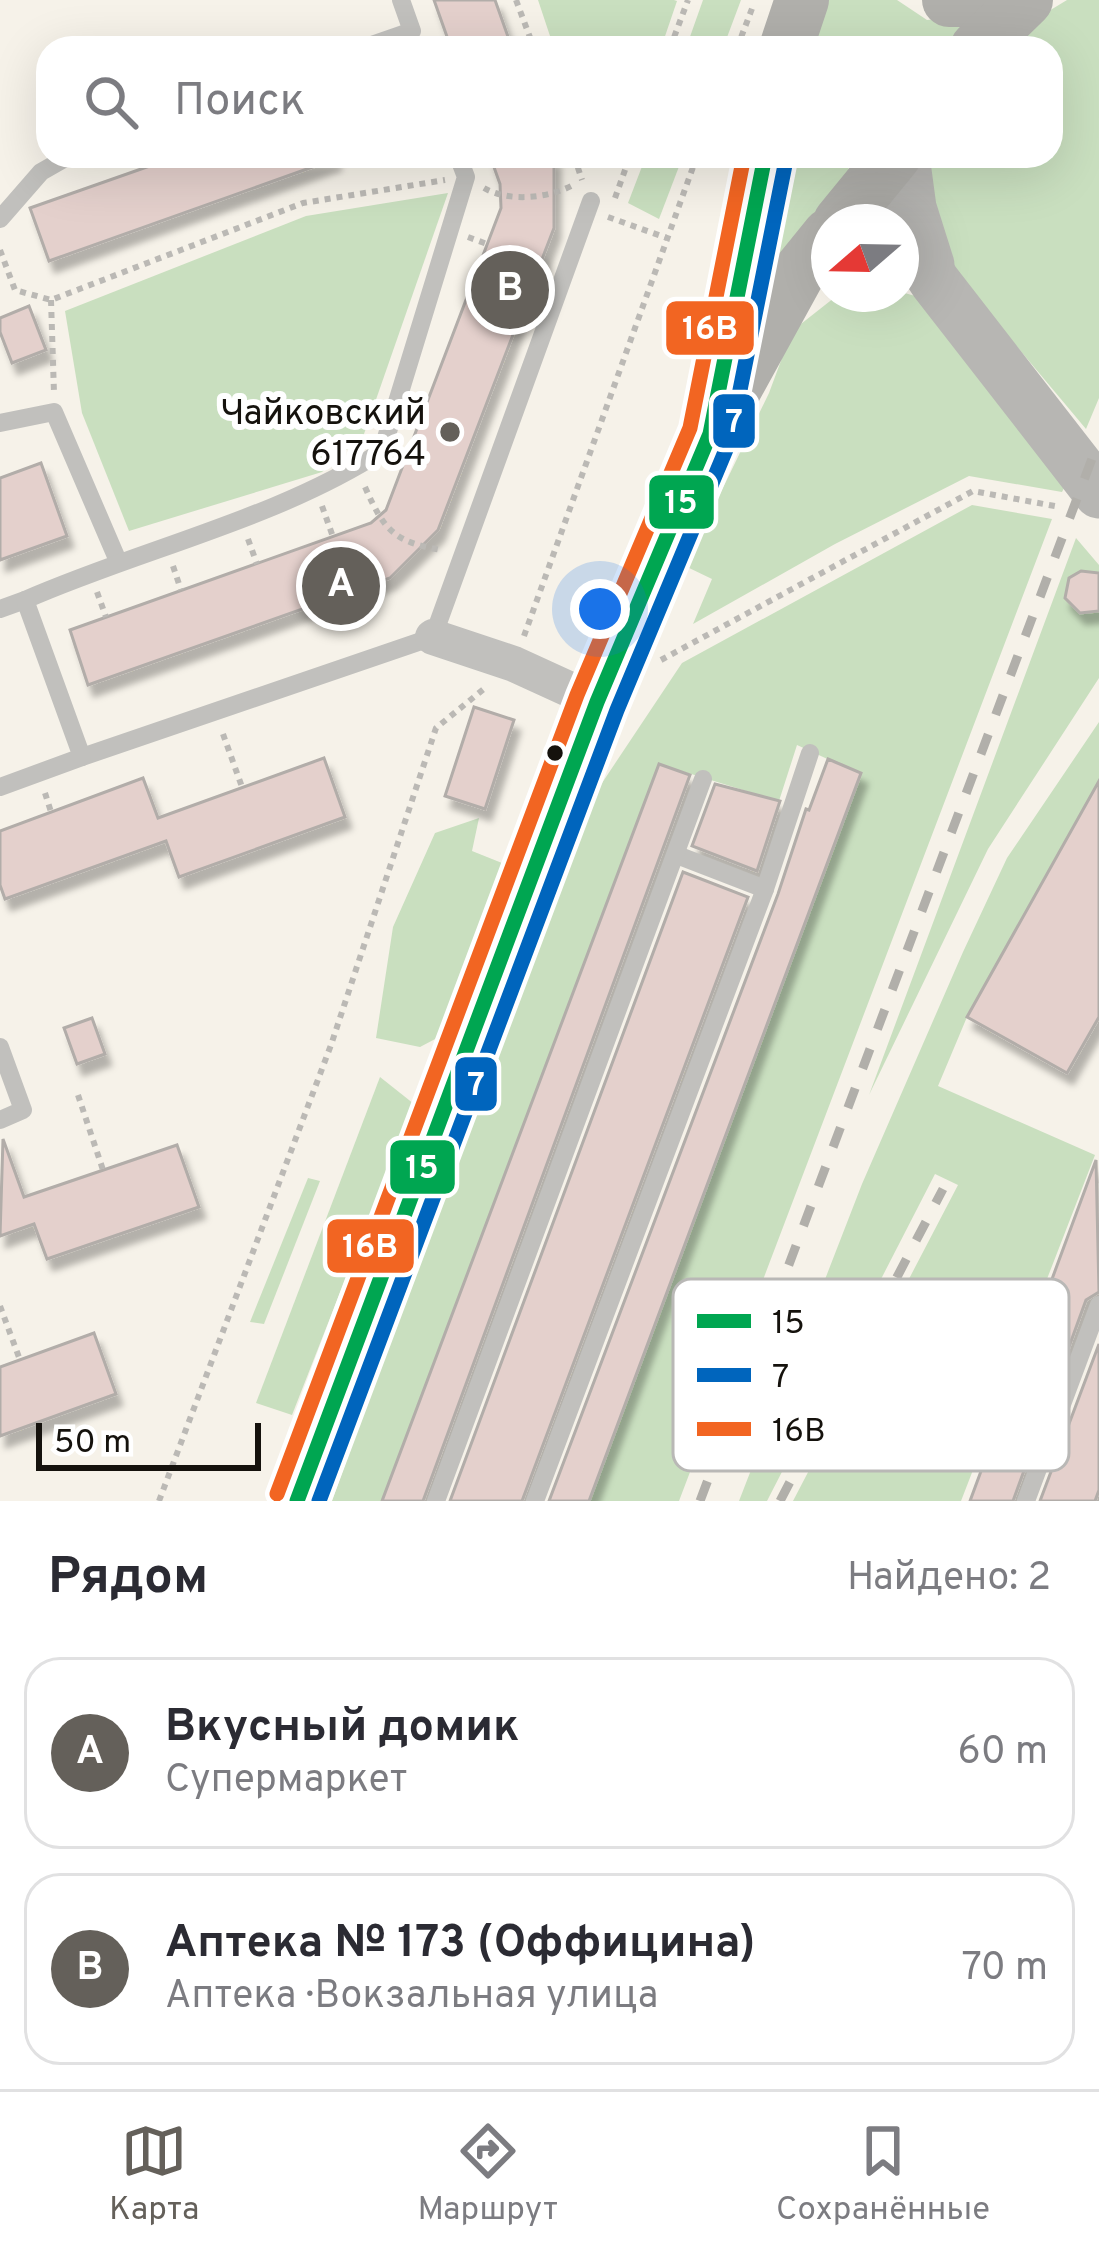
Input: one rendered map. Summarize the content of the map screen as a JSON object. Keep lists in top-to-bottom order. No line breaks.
{"places":["Чайковский 617764"],"lines":["transit line 15","transit line 7","transit line 16В"],"legend":["15","7","16В"],"scale_bar":"50 m","north":"left","page":{"search":"Поиск","pins":["B","A"],"scale":"50 m","heading":["Рядом","Найдено: 2"],"list":[{"mark":"A","name":"Вкусный домик","note":"Супермаркет","value":"60 m"},{"mark":"B","name":"Аптека № 173 (Оффицина)","note":"Аптека · Вокзальная улица","value":"70 m"}],"nav":["Карта","Маршрут","Сохранённые"]}}
